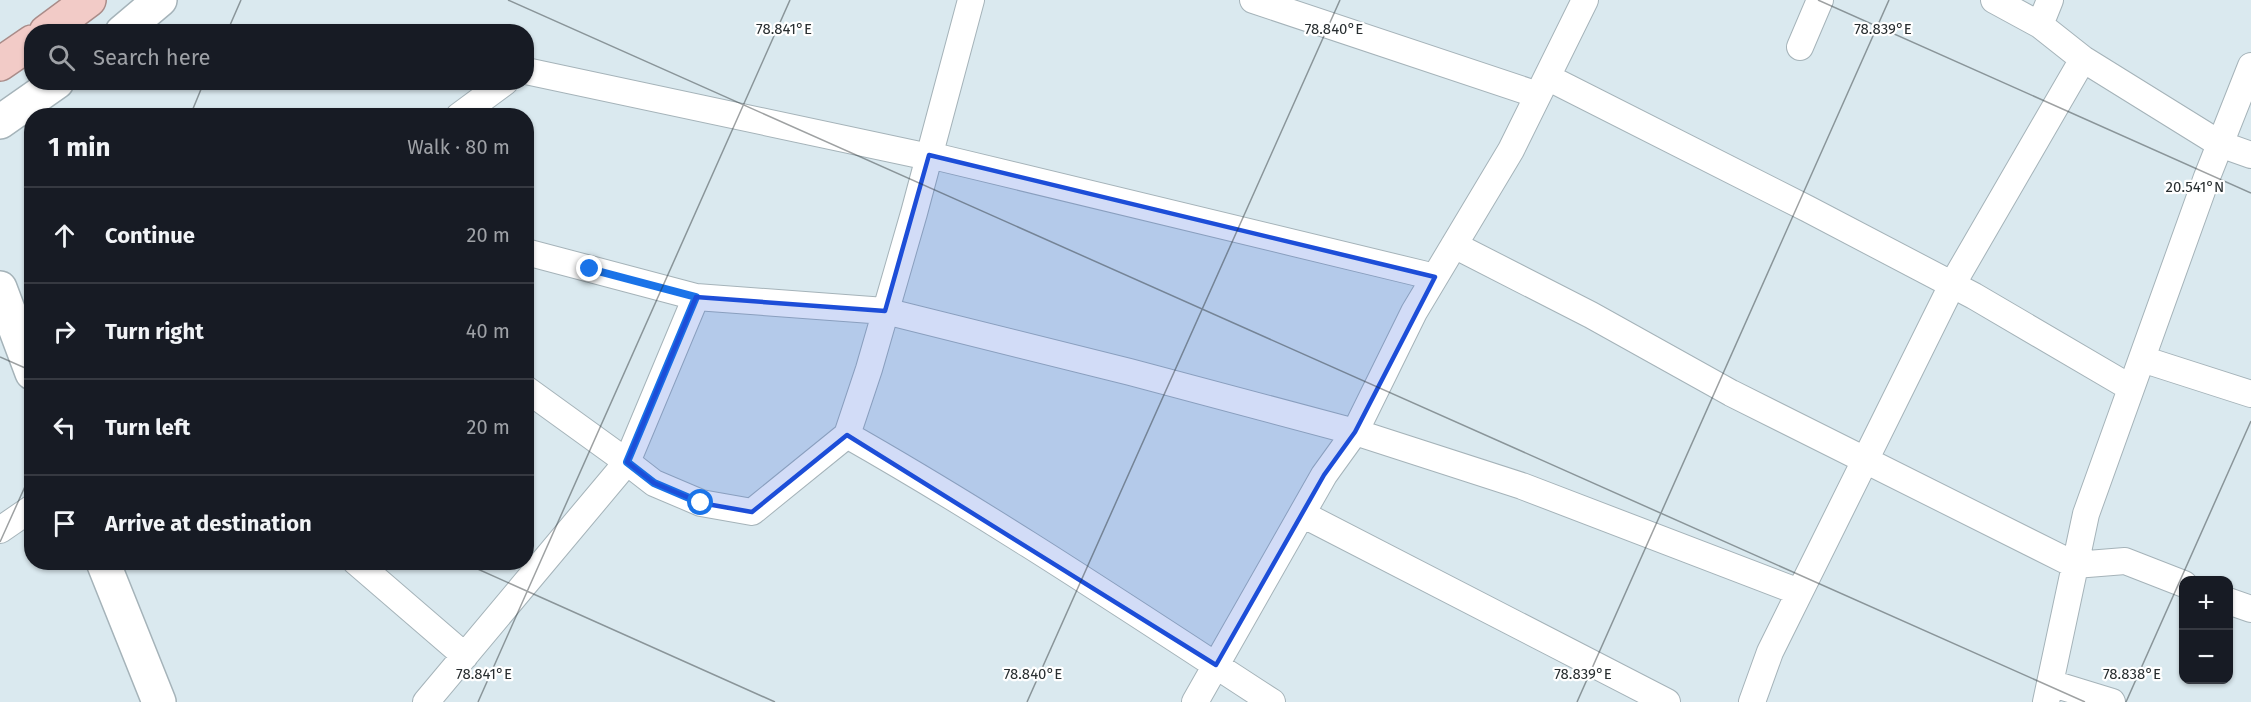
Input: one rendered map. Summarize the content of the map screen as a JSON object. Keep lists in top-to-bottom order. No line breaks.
{"page":{"search":"Search here","heading":["1 min","Walk · 80 m"],"list":[["Continue","20 m"],["Turn right","40 m"],["Turn left","20 m"],"Arrive at destination"],"map_buttons":["+","−"]},"coordinates":["78.841°E","78.840°E","78.839°E","20.541°N","78.838°E"]}
